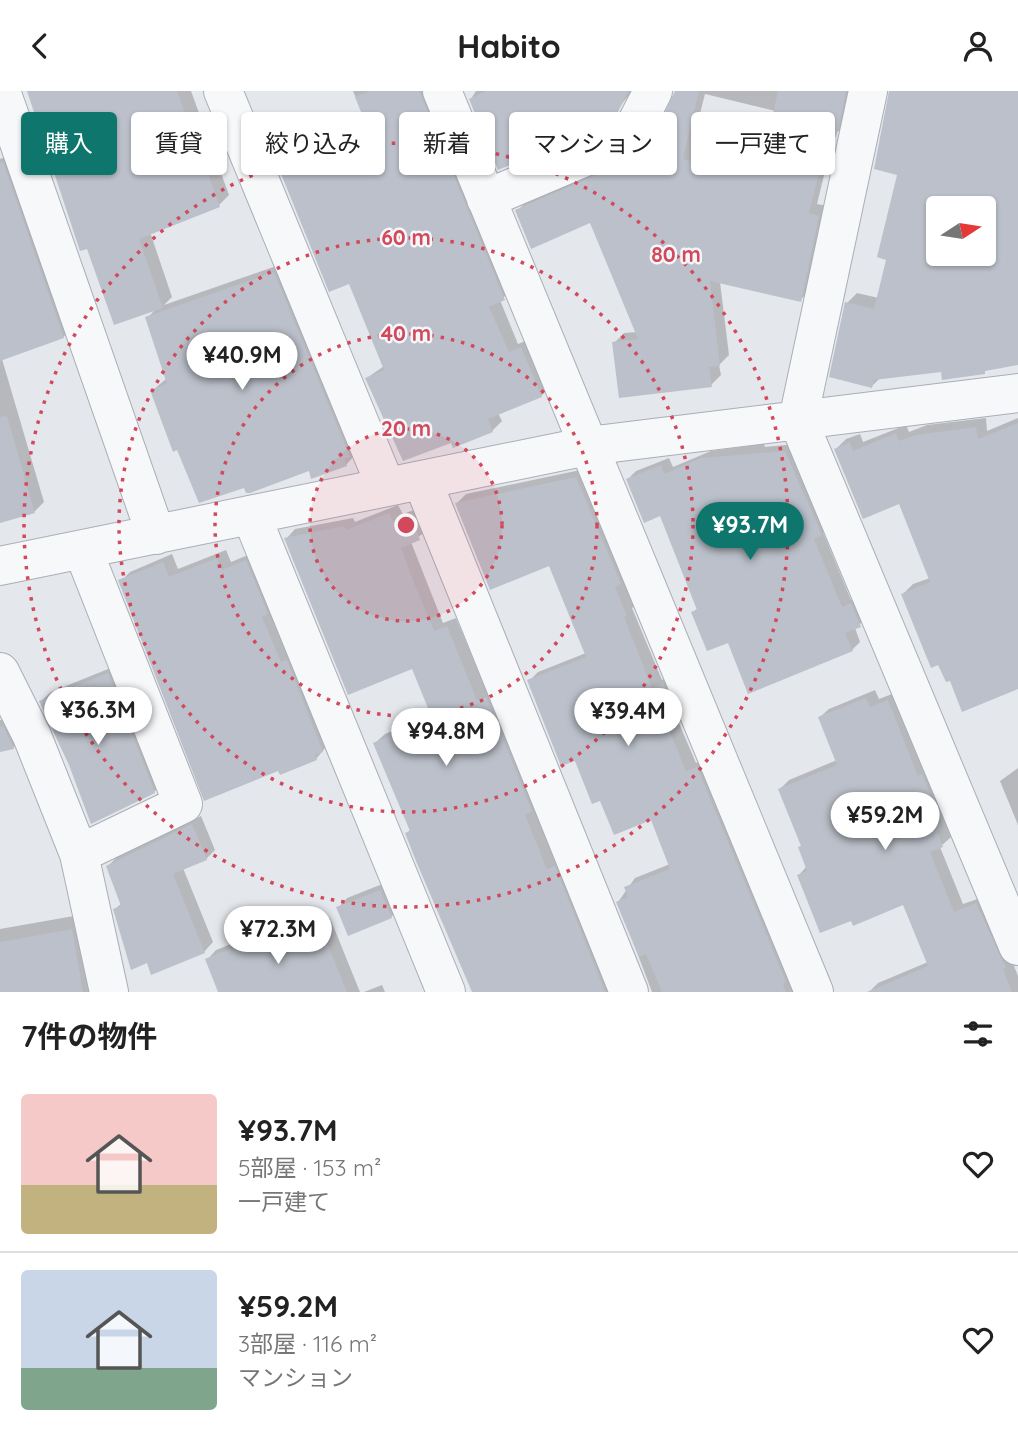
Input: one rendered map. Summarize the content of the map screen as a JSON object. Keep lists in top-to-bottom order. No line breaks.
{"north":"right","page":{"header":"Habito","chip":["購入","賃貸","絞り込み","新着","マンション","一戸建て"],"price":["¥40.9M","¥93.7M","¥36.3M","¥39.4M","¥94.8M","¥59.2M","¥72.3M"],"heading":"7件の物件","list":[{"name":"¥93.7M","note":"5部屋 · 153 m² · 一戸建て"},{"name":"¥59.2M","note":"3部屋 · 116 m² · マンション"}]},"rings":["60 m","80 m","40 m","20 m"]}
